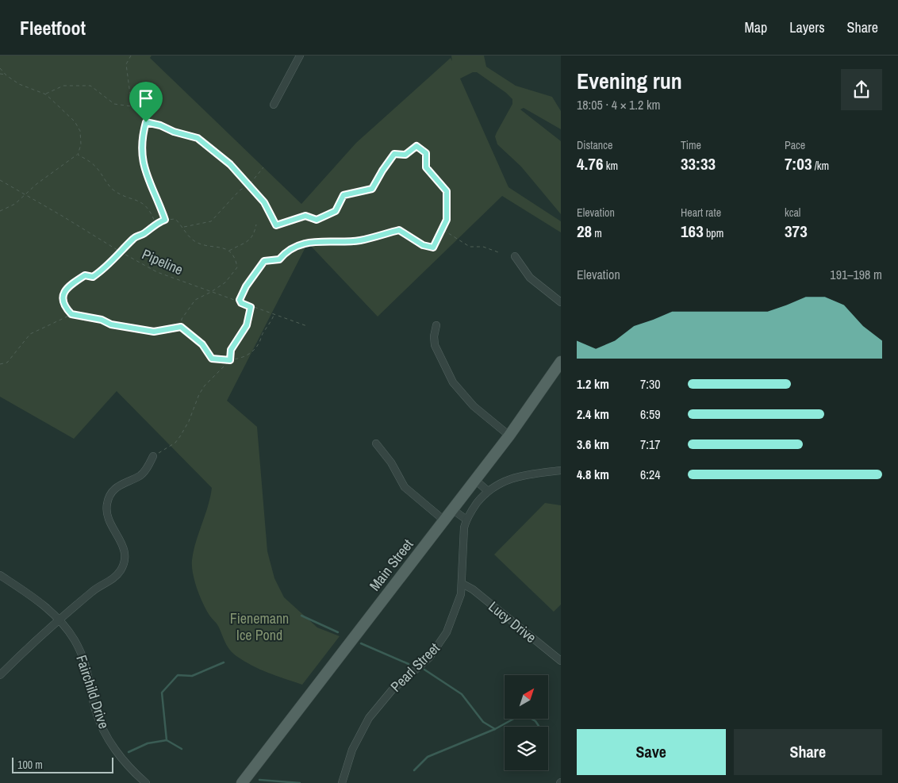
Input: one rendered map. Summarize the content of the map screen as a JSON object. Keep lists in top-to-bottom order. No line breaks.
{"streets":{"main road":["Main Street"],"street":["Lucy Drive","Pearl Street","Fairchild Drive"],"path":["Pipeline"]},"crossings":[["Lucy Drive","Pearl Street"]],"parks":["Fienemann Ice Pond"],"scale_bar":"100 m","north":"top right","page":{"header":"Fleetfoot","nav":["Map","Layers","Share"],"heading":["Evening run","18:05 · 4 × 1.2 km"],"stats":[["Distance","4.76 km"],["Time","33:33"],["Pace","7:03 /km"],["Elevation","28 m"],["Heart rate","163 bpm"],["kcal","373"]],"chart":["Elevation","191–198 m"],"list":[{"name":"1.2 km","note":"7:30"},{"name":"2.4 km","note":"6:59"},{"name":"3.6 km","note":"7:17"},{"name":"4.8 km","note":"6:24"}],"buttons":["Save","Share"],"scale":"100 m"}}
